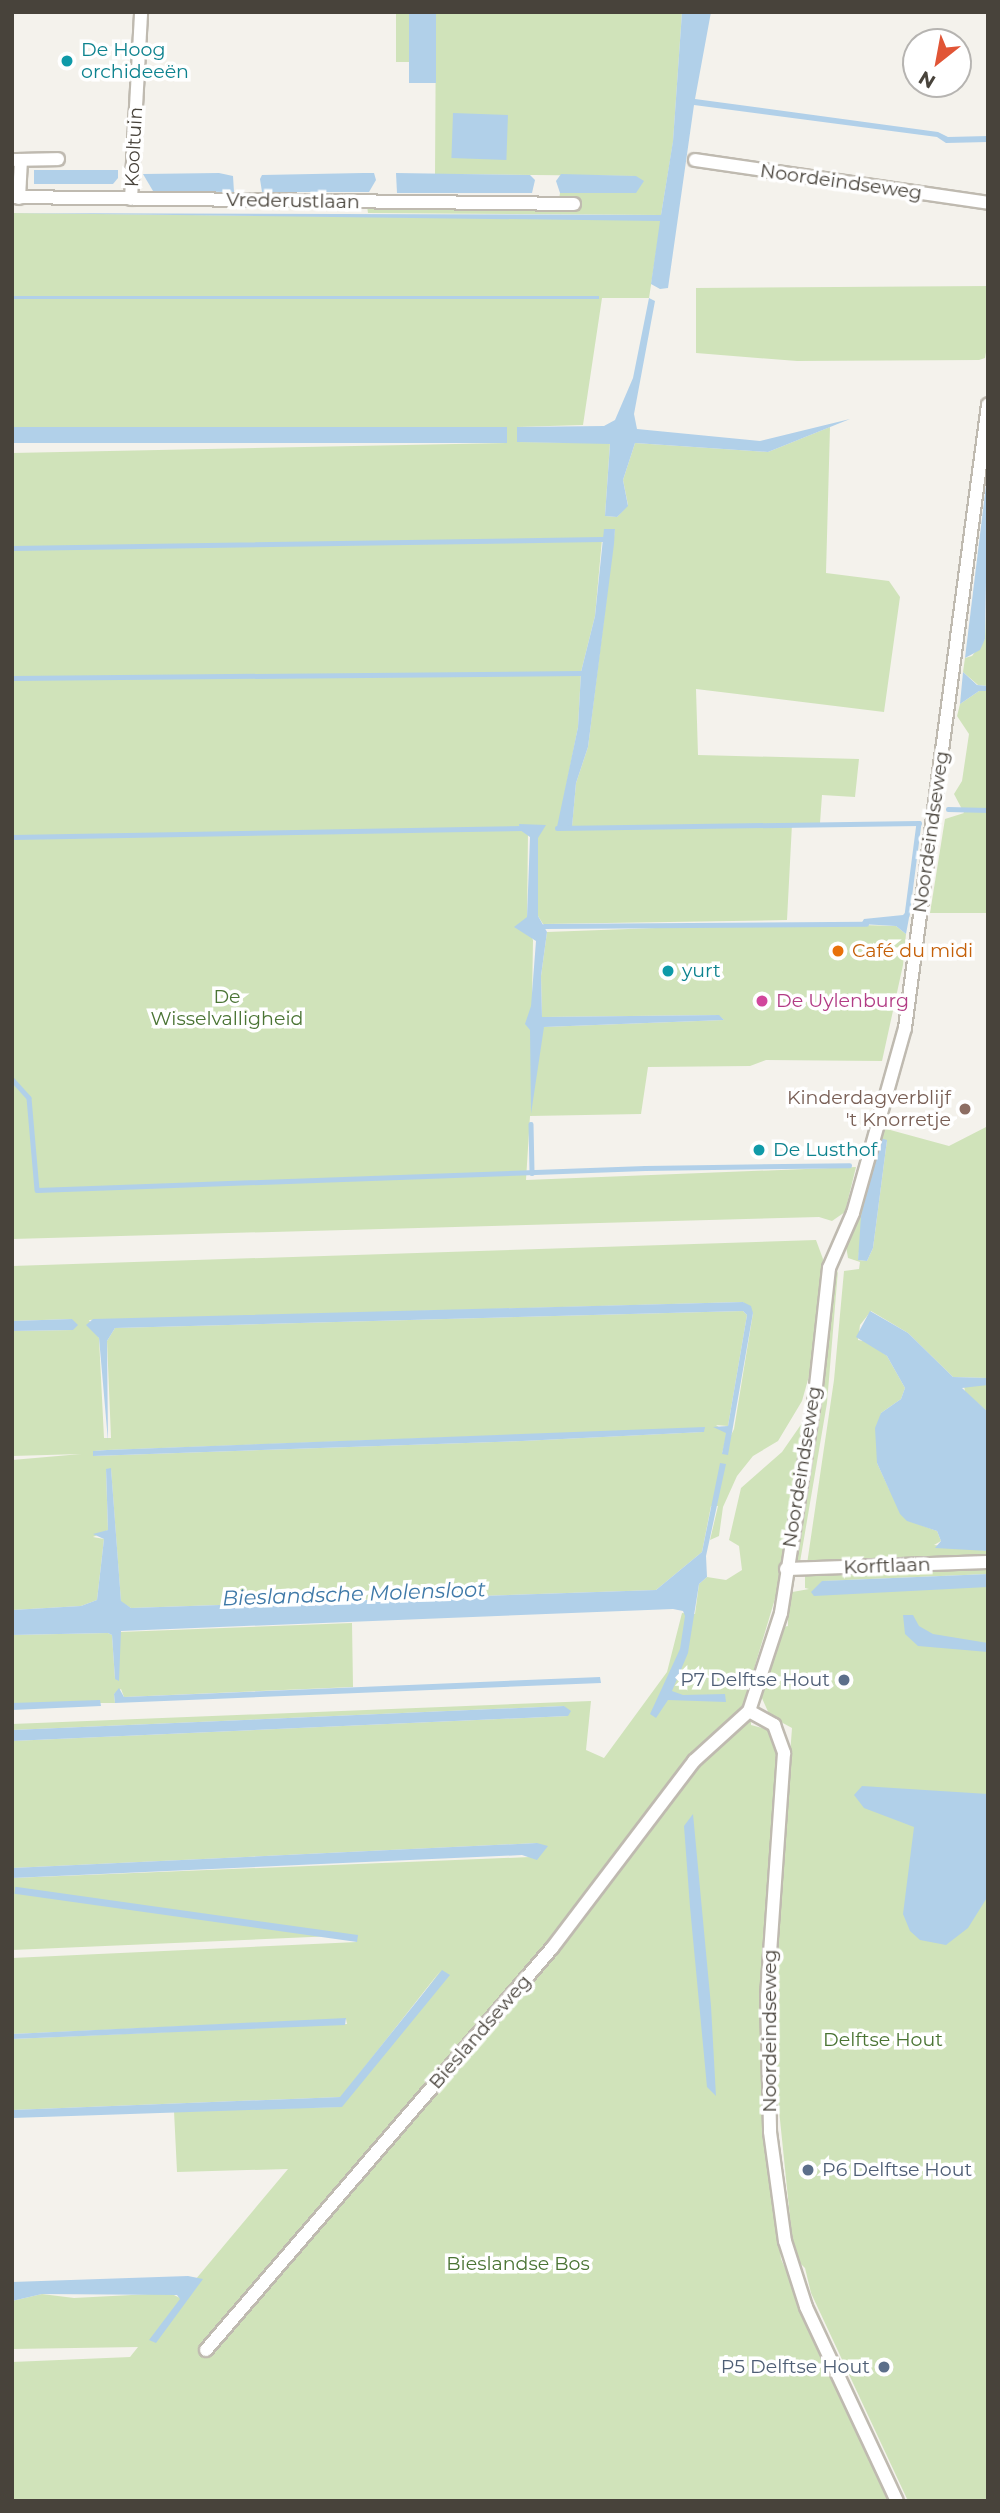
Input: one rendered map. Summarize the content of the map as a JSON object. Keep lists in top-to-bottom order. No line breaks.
{"streets":{"street":["Kooltuin","Noordeindseweg","Vrederustlaan","Korftlaan","Bieslandseweg"]},"crossings":[["Kooltuin","Vrederustlaan"],["Noordeindseweg","Korftlaan"],["Noordeindseweg","Bieslandseweg"]],"water":["Bieslandsche Molensloot"],"parks":["De Wisselvalligheid","Delftse Hout","Bieslandse Bos"],"places":["De Hoog orchideeën","Café du midi","yurt","De Uylenburg","Kinderdagverblijf 't Knorretje","De Lusthof","P7 Delftse Hout","P6 Delftse Hout","P5 Delftse Hout"],"north":"bottom left"}
